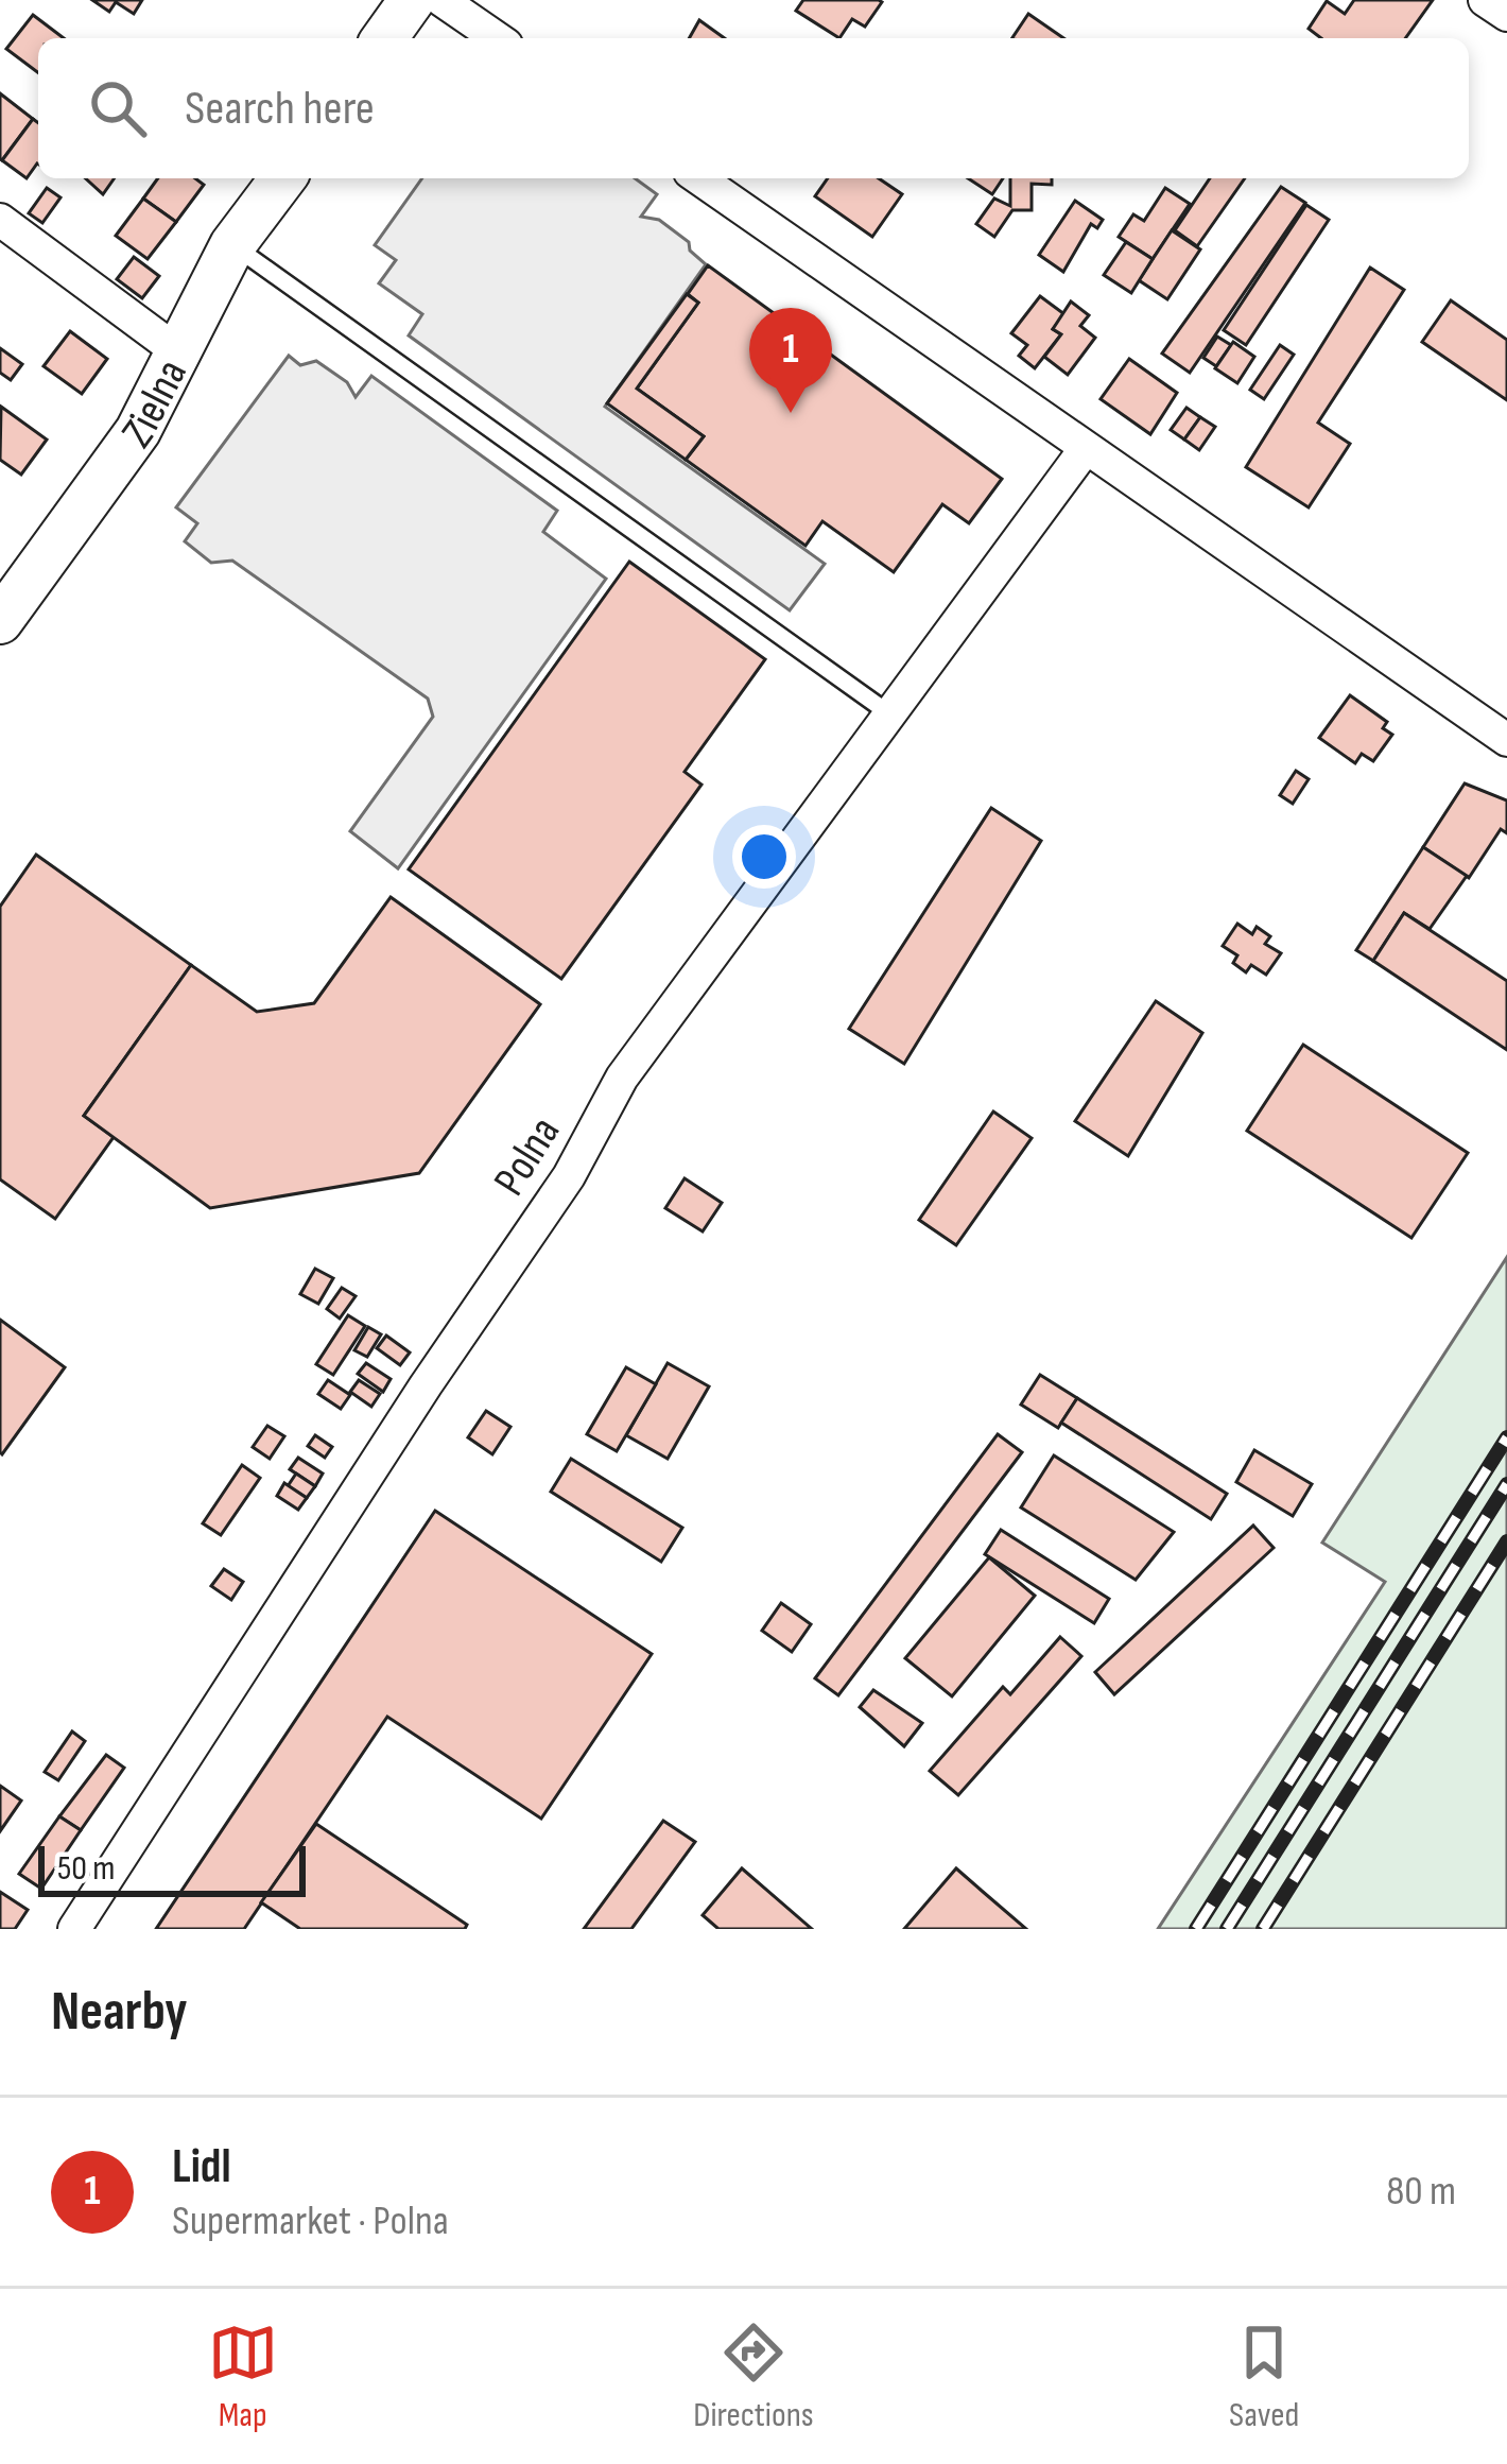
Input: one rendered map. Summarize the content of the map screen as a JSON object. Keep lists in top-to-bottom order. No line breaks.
{"streets":{"street":["Zielna","Polna"]},"scale_bar":"50 m","page":{"search":"Search here","pins":"1","scale":"50 m","heading":"Nearby","list":[{"mark":"1","name":"Lidl","note":"Supermarket · Polna","value":"80 m"}],"nav":["Map","Directions","Saved"]}}
